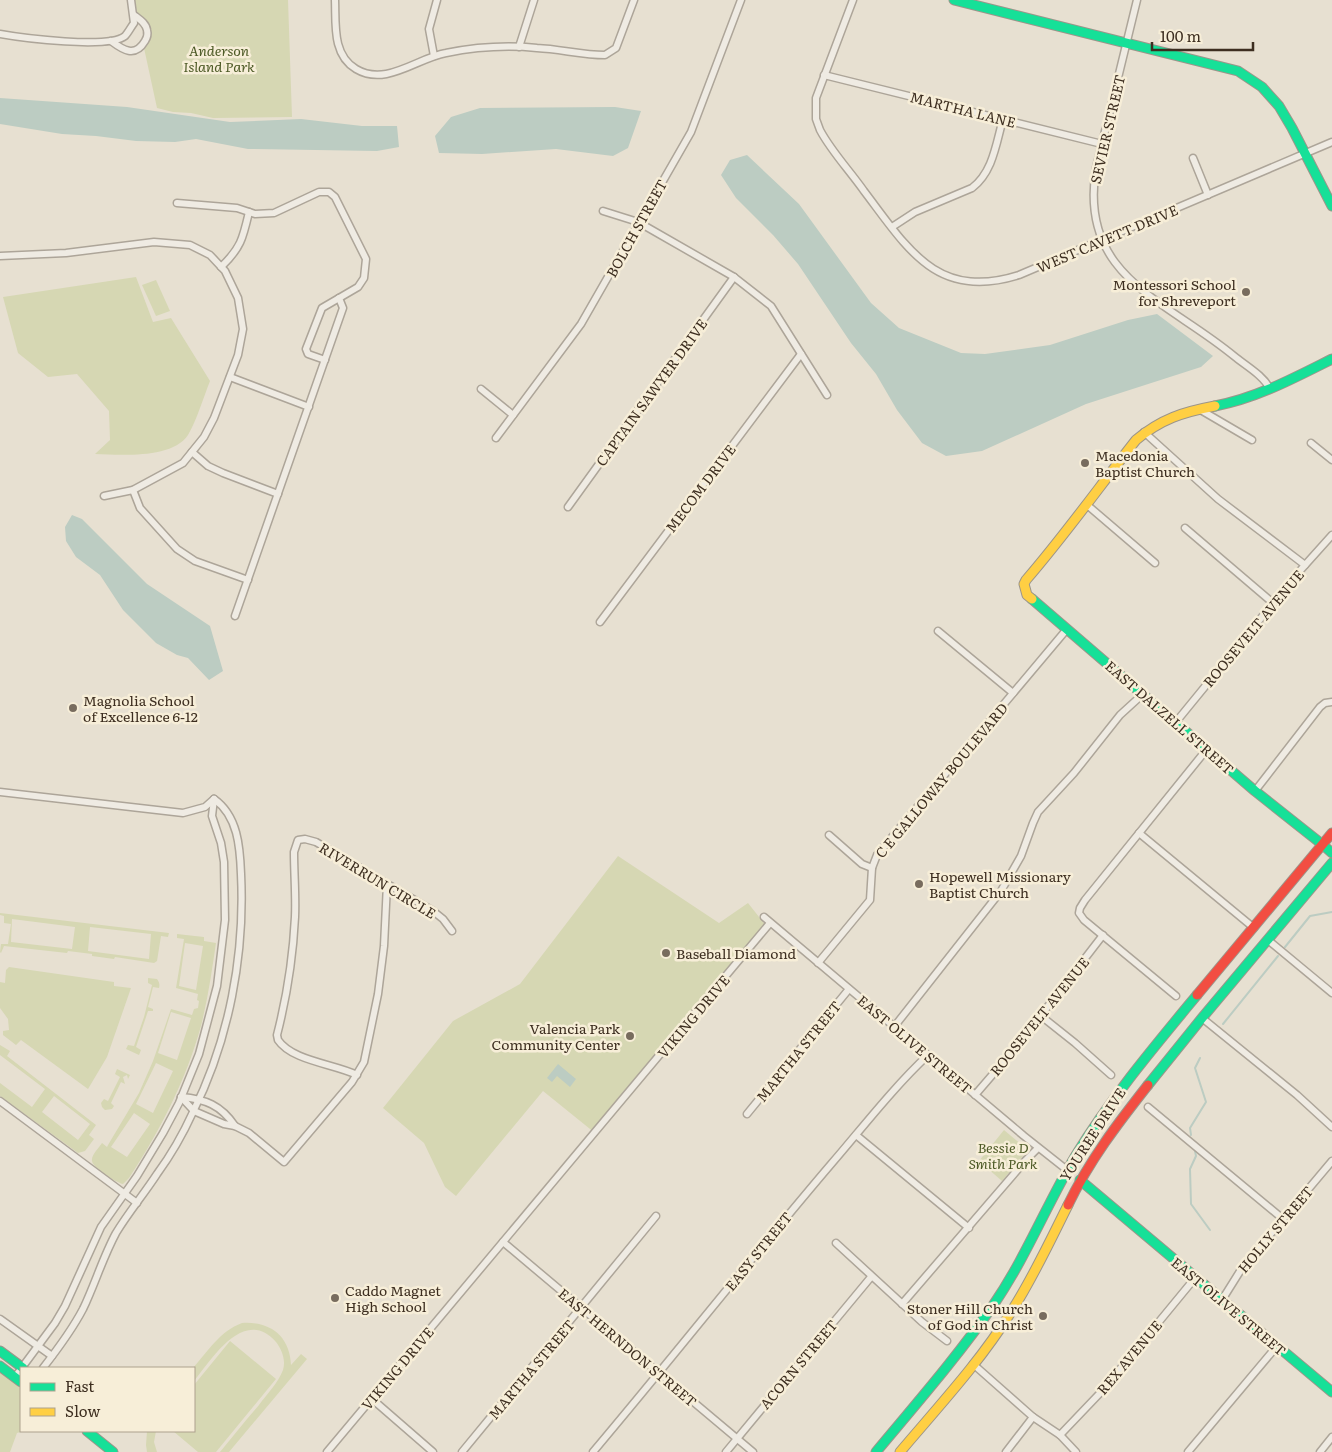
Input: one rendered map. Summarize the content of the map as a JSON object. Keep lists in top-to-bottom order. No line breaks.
{"streets":{"street":["MARTHA LANE","SEVIER STREET","BOLCH STREET","WEST CAVETT DRIVE","CAPTAIN SAWYER DRIVE","MECOM DRIVE","ROOSEVELT AVENUE","EAST DALZELL STREET","C E GALLOWAY BOULEVARD","RIVERRUN CIRCLE","VIKING DRIVE","EAST OLIVE STREET","MARTHA STREET","YOUREE DRIVE","HOLLY STREET","EASY STREET","EAST HERNDON STREET","REX AVENUE","ACORN STREET"]},"crossings":[["MARTHA LANE","SEVIER STREET"],["MARTHA LANE","WEST CAVETT DRIVE"],["SEVIER STREET","WEST CAVETT DRIVE"],["ROOSEVELT AVENUE","EAST DALZELL STREET"],["ROOSEVELT AVENUE","EAST OLIVE STREET"],["EAST DALZELL STREET","C E GALLOWAY BOULEVARD"],["EAST DALZELL STREET","YOUREE DRIVE"],["C E GALLOWAY BOULEVARD","EAST OLIVE STREET"],["VIKING DRIVE","EAST OLIVE STREET"],["VIKING DRIVE","EAST HERNDON STREET"],["EAST OLIVE STREET","MARTHA STREET"],["EAST OLIVE STREET","YOUREE DRIVE"],["EAST OLIVE STREET","HOLLY STREET"],["EAST OLIVE STREET","EASY STREET"],["EAST OLIVE STREET","REX AVENUE"],["MARTHA STREET","EAST HERNDON STREET"],["EASY STREET","EAST HERNDON STREET"],["EAST HERNDON STREET","ACORN STREET"]],"parks":["Anderson Island Park","Bessie D Smith Park"],"places":["Montessori School for Shreveport","Macedonia Baptist Church","Magnolia School of Excellence 6-12","Hopewell Missionary Baptist Church","Baseball Diamond","Valencia Park Community Center","Caddo Magnet High School","Stoner Hill Church of God in Christ"],"legend":["Fast","Slow"],"scale_bar":"100 m"}
